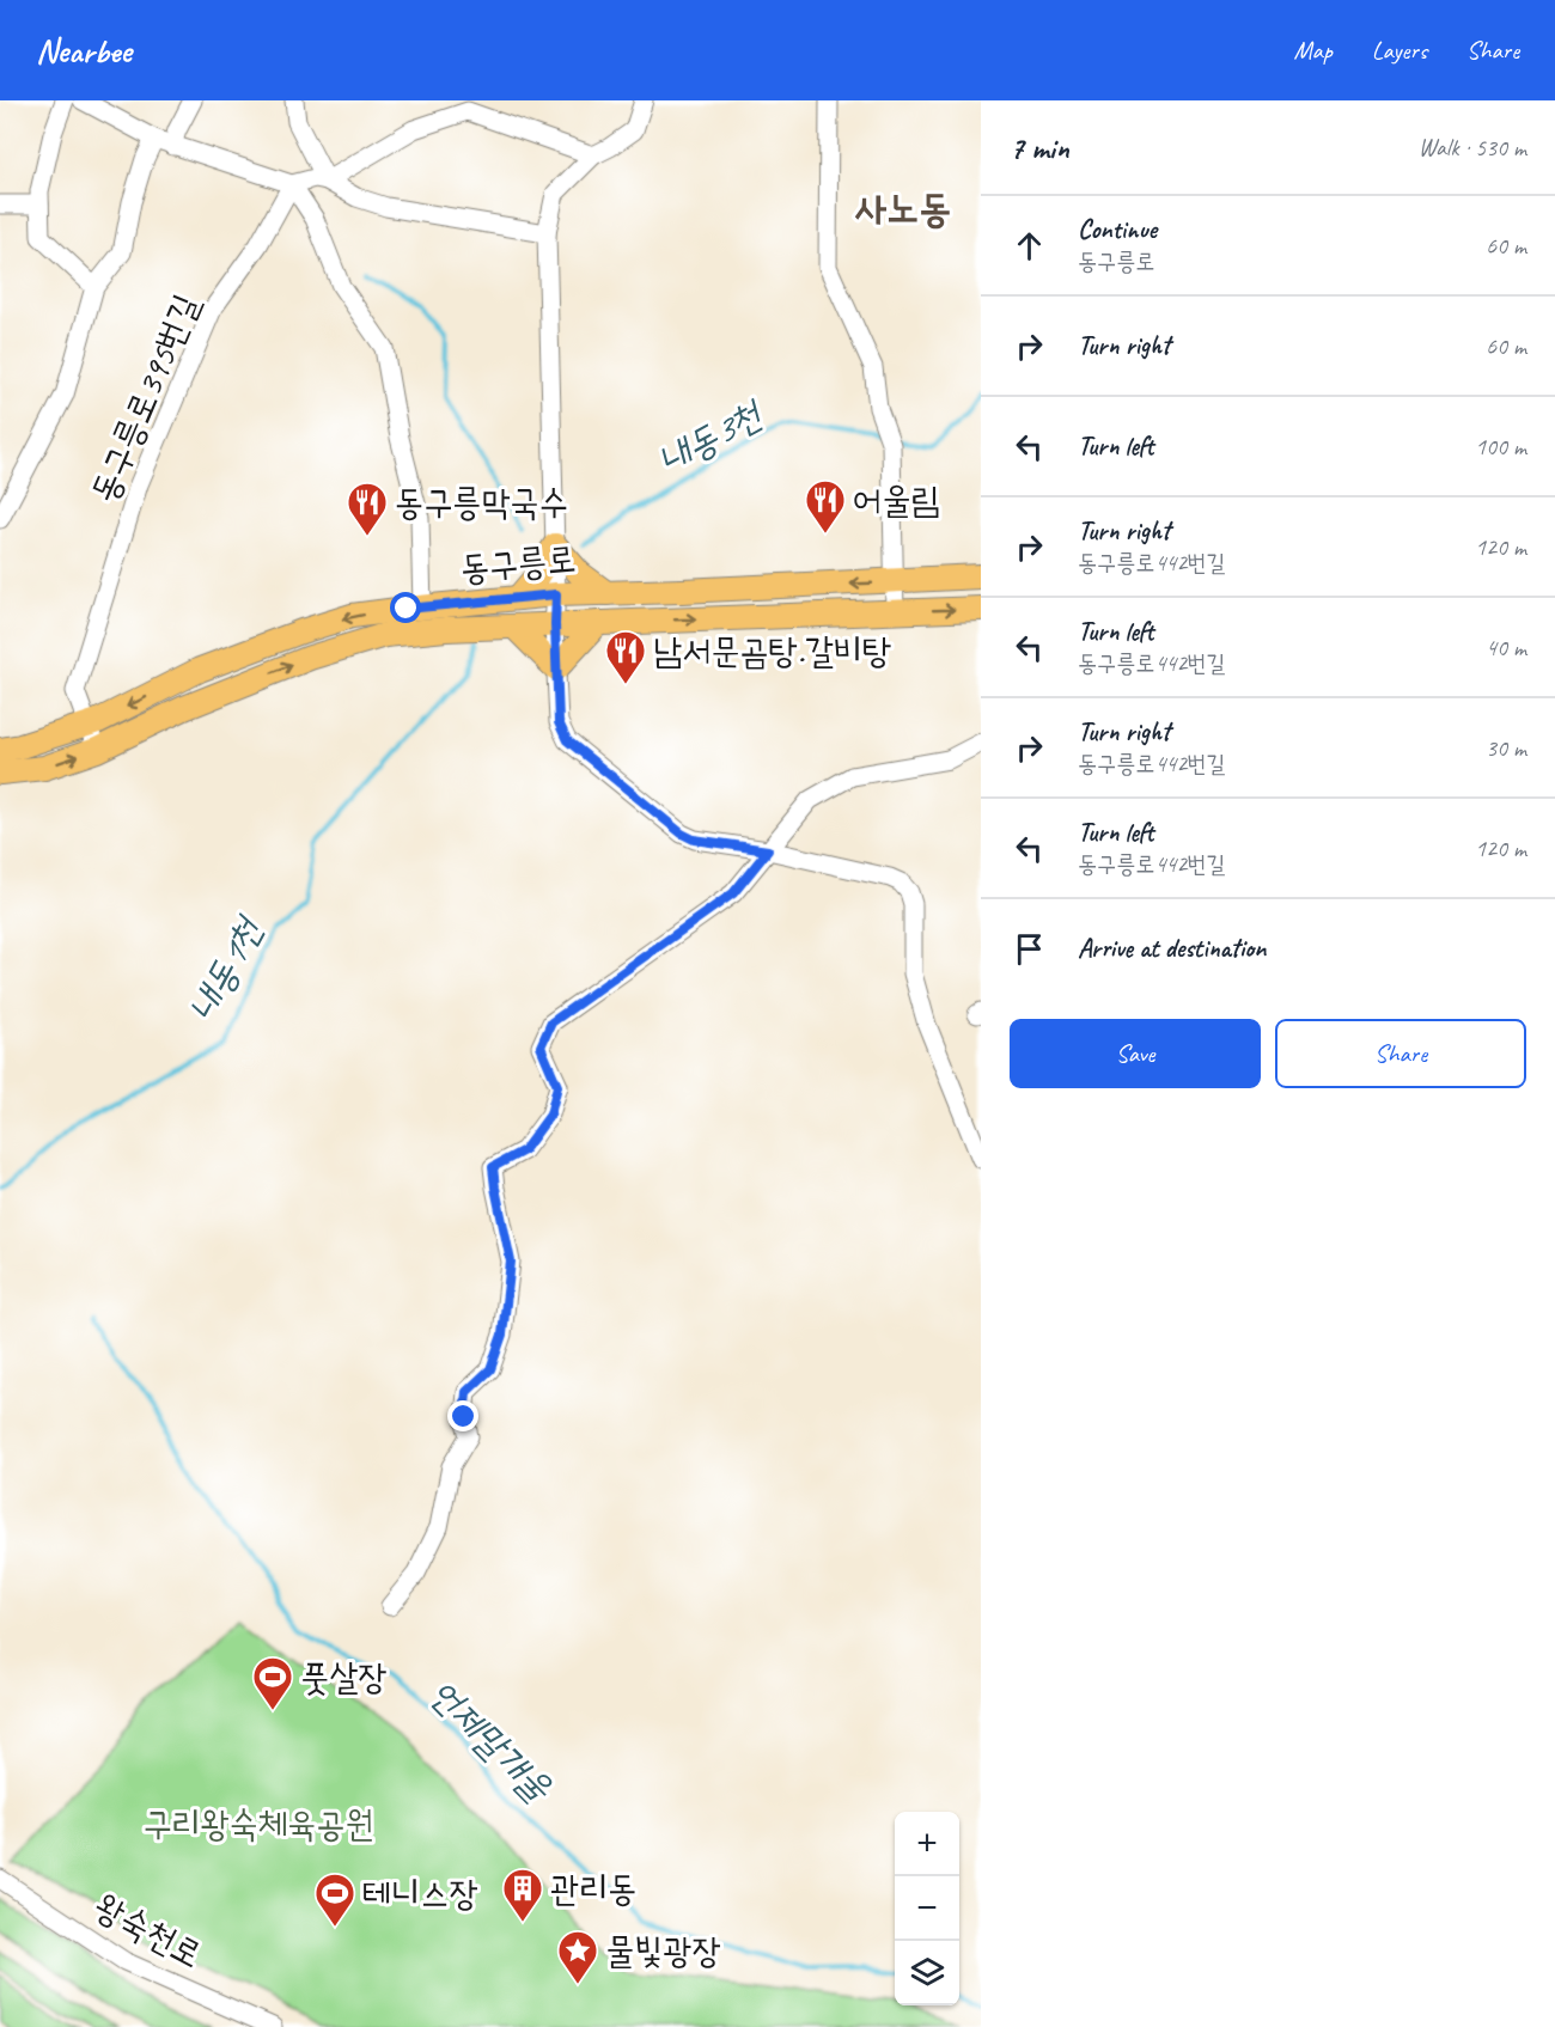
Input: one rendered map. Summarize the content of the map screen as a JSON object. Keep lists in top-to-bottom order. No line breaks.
{"streets":{"main road":["동구릉로"],"street":["동구릉로395번길","왕숙천로"]},"crossings":[["동구릉로395번길","동구릉로"]],"districts":["사노동"],"water":["내동3천","내동1천","언제말개울"],"parks":["구리왕숙체육공원"],"places":{"restaurant":["어울림","동구릉막국수","남서문곰탕.갈비탕"],"sports":["풋살장","테니스장"],"building":["관리동"],"place":["물빛광장"]},"page":{"header":"Nearbee","nav":["Map","Layers","Share"],"heading":["7 min","Walk · 530 m"],"list":[["Continue","동구릉로","60 m"],["Turn right","60 m"],["Turn left","100 m"],["Turn right","동구릉로442번길","120 m"],["Turn left","동구릉로442번길","40 m"],["Turn right","동구릉로442번길","30 m"],["Turn left","동구릉로442번길","120 m"],"Arrive at destination"],"buttons":["Save","Share"],"map_buttons":["+","−"]}}
